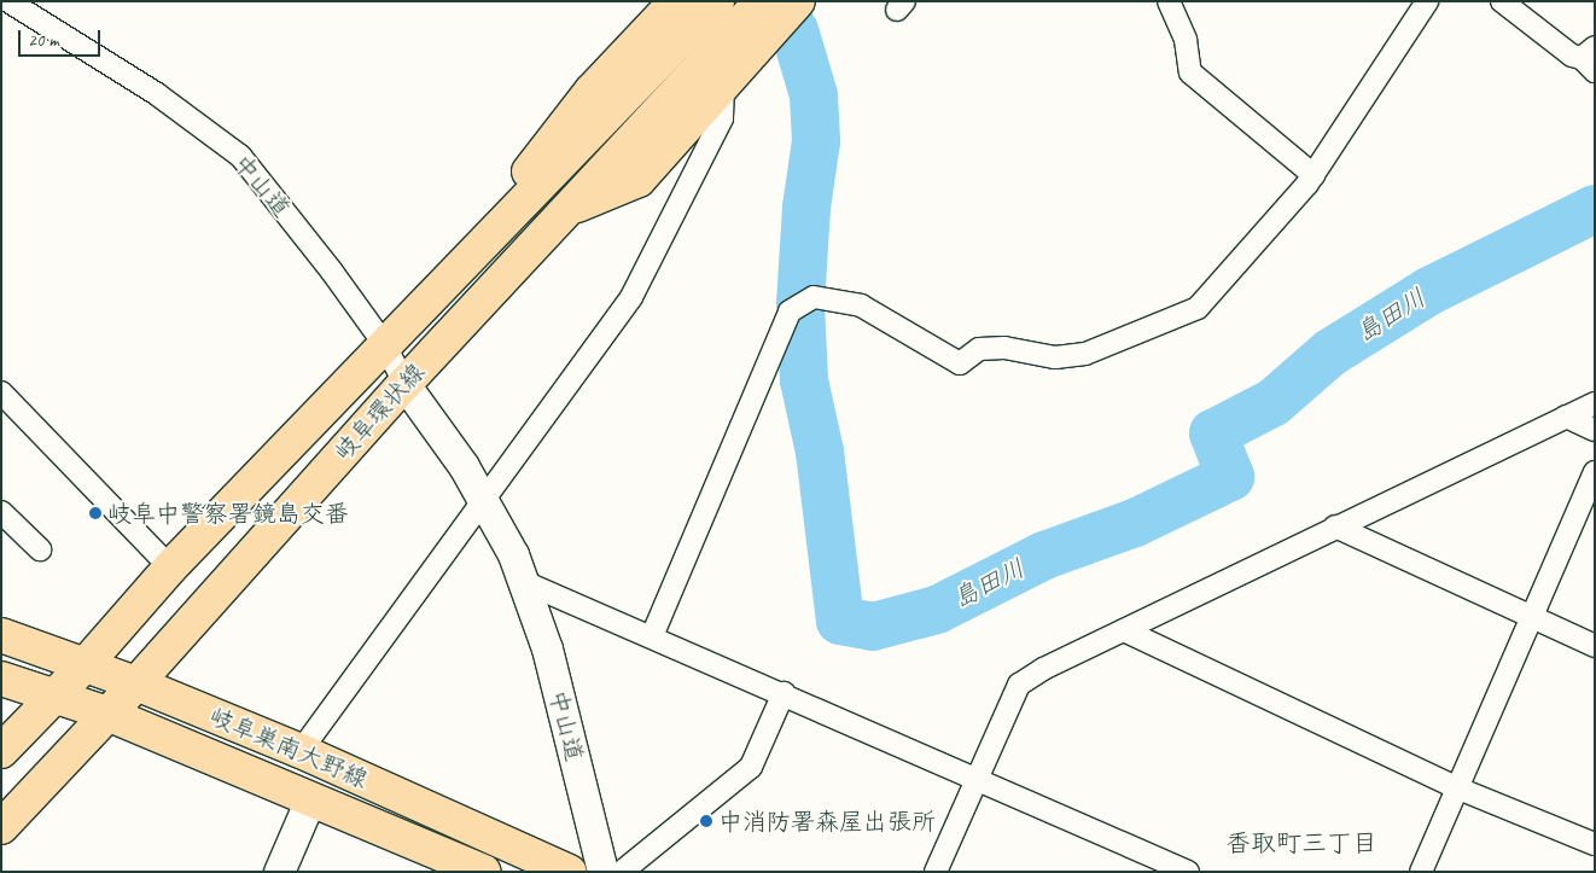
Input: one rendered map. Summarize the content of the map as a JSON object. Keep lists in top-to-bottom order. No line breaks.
{"streets":{"main road":["岐阜環状線","岐阜巣南大野線"],"street":["中山道"]},"crossings":[["中山道","岐阜環状線"],["岐阜環状線","岐阜巣南大野線"]],"districts":["香取町三丁目"],"water":["島田川"],"places":["岐阜中警察署鏡島交番","中消防署森屋出張所"],"scale_bar":"20 m"}
